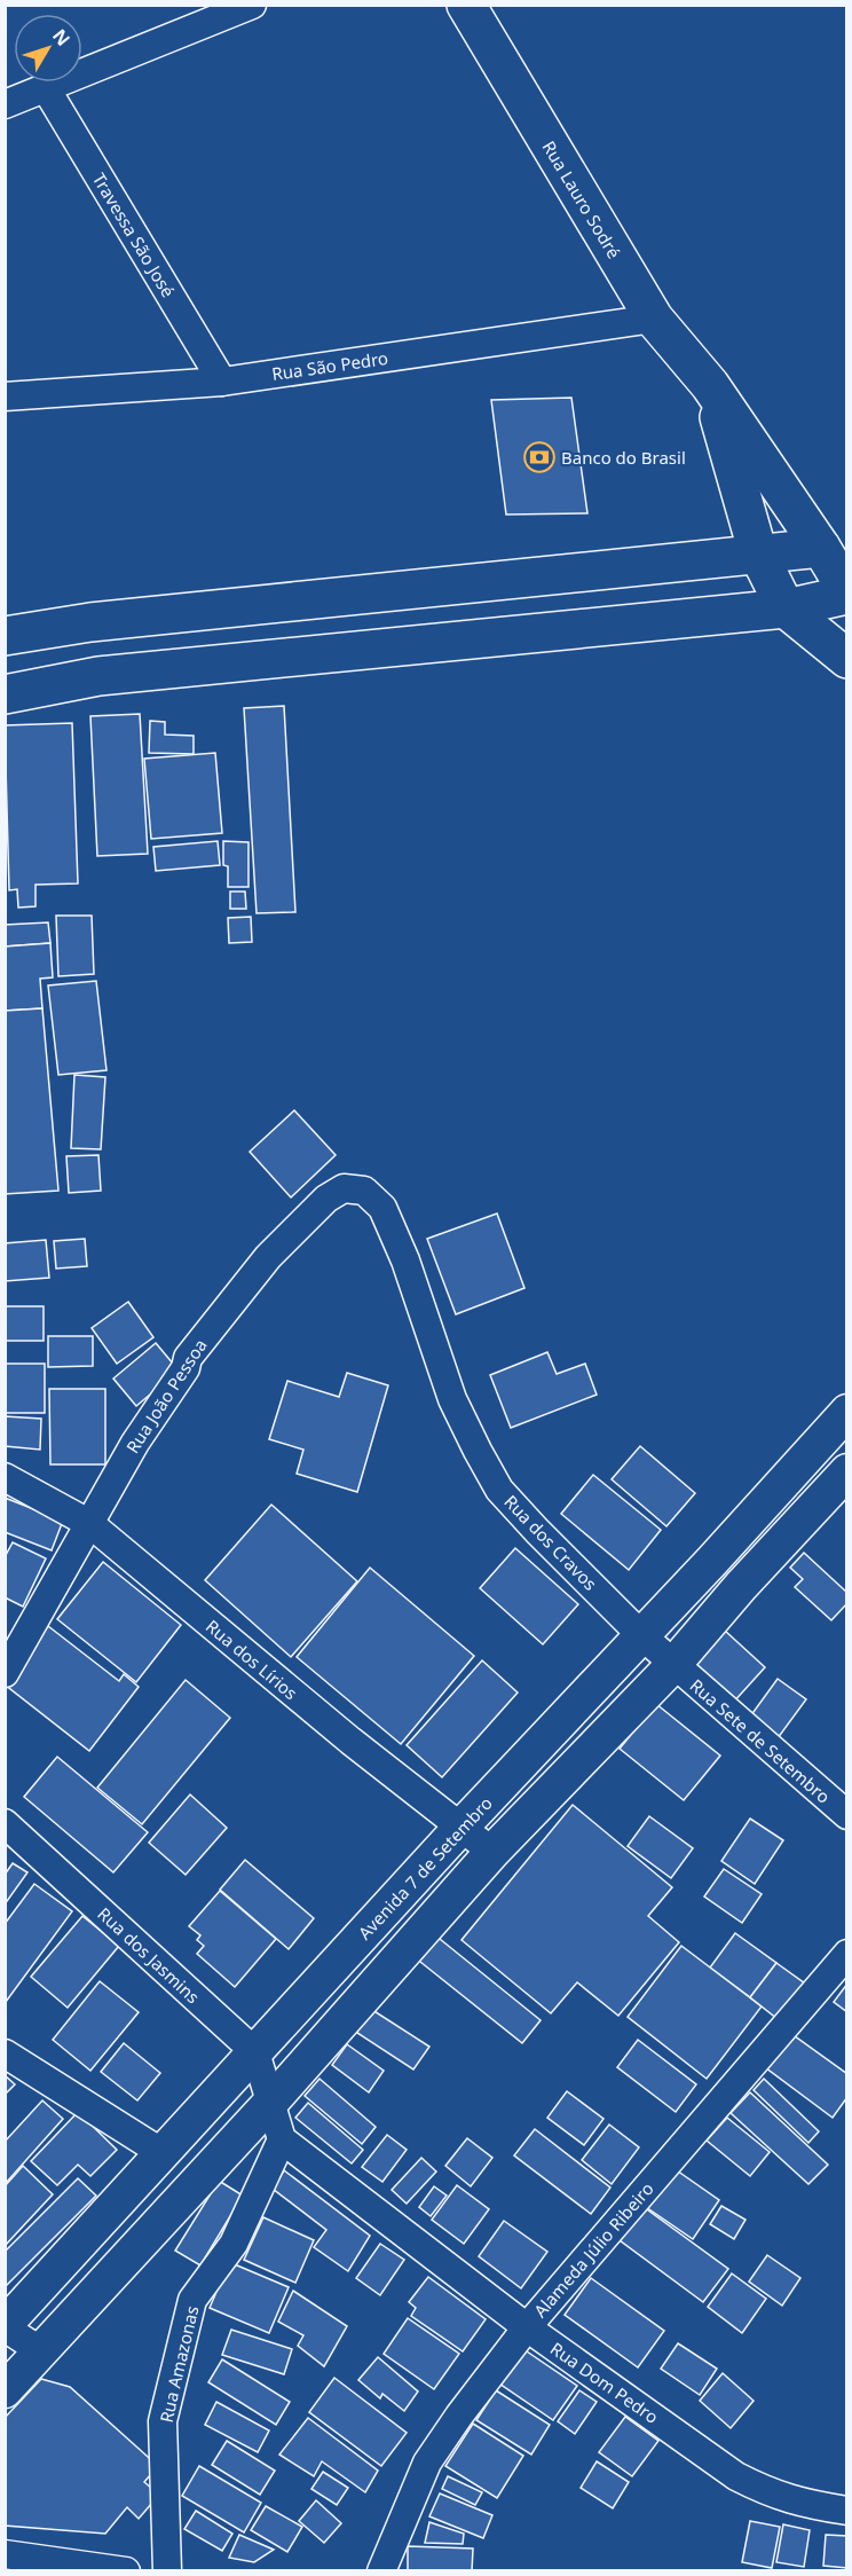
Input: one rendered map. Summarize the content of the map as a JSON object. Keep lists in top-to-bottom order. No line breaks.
{"streets":{"main road":["Rua Lauro Sodré"],"street":["Travessa São José","Rua São Pedro","Rua João Pessoa","Rua dos Cravos","Rua dos Lírios","Rua Sete de Setembro","Avenida 7 de Setembro","Rua dos Jasmins","Alameda Júlio Ribeiro","Rua Amazonas","Rua Dom Pedro"]},"crossings":[["Rua Lauro Sodré","Rua São Pedro"],["Travessa São José","Rua São Pedro"],["Rua João Pessoa","Rua dos Cravos"],["Rua João Pessoa","Rua dos Lírios"],["Rua dos Cravos","Rua Sete de Setembro"],["Rua dos Cravos","Avenida 7 de Setembro"],["Rua dos Lírios","Avenida 7 de Setembro"],["Avenida 7 de Setembro","Rua dos Jasmins"],["Alameda Júlio Ribeiro","Rua Dom Pedro"],["Rua Amazonas","Rua Dom Pedro"]],"places":{"bank":["Banco do Brasil"]},"north":"top right"}
